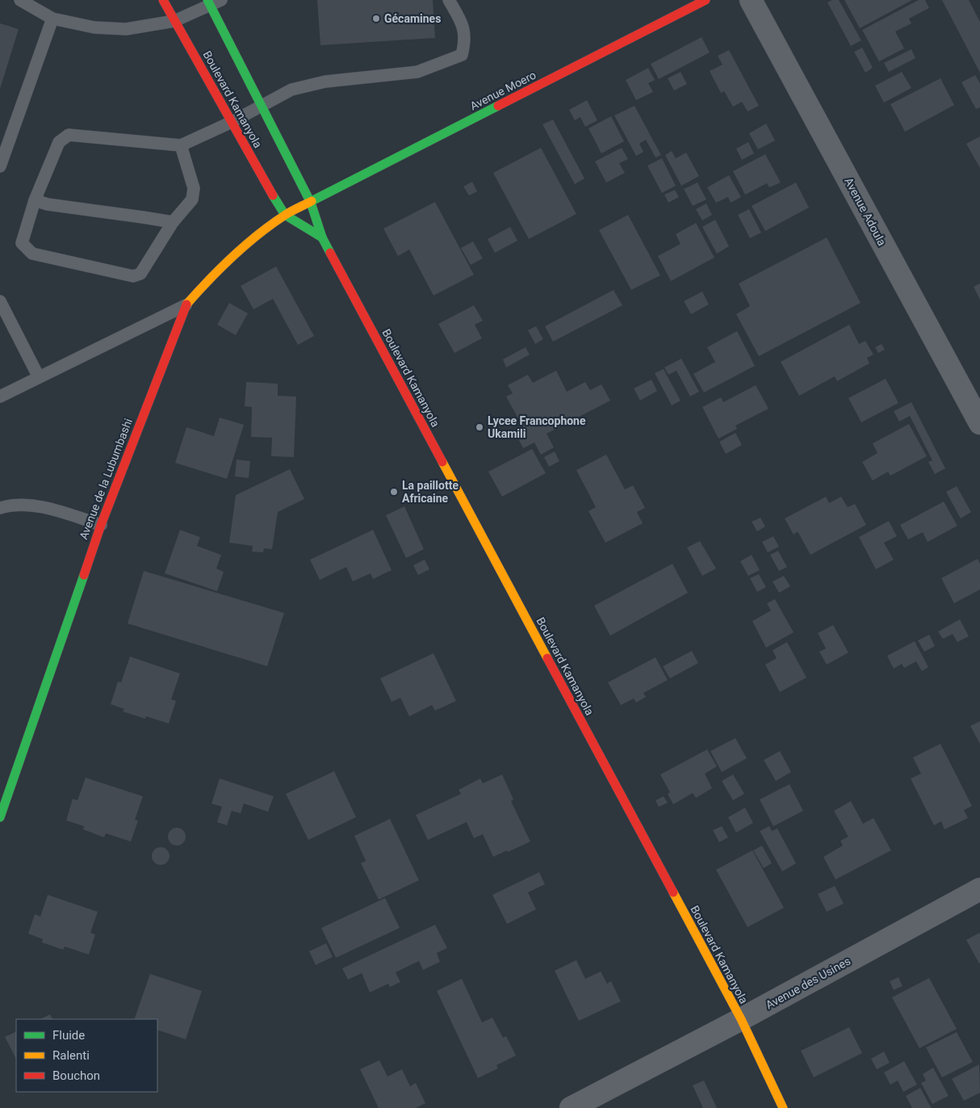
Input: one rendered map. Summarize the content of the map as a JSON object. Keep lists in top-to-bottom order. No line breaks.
{"streets":{"main road":["Avenue Moero","Boulevard Kamanyola","Avenue de la Lubumbashi"],"street":["Avenue Adoula","Avenue des Usines"]},"crossings":[["Avenue Moero","Boulevard Kamanyola"],["Avenue Moero","Avenue de la Lubumbashi"],["Boulevard Kamanyola","Avenue de la Lubumbashi"],["Boulevard Kamanyola","Avenue des Usines"]],"places":["Gécamines","Lycee Francophone Ukamili","La paillotte Africaine"],"legend":["Fluide","Ralenti","Bouchon"]}
